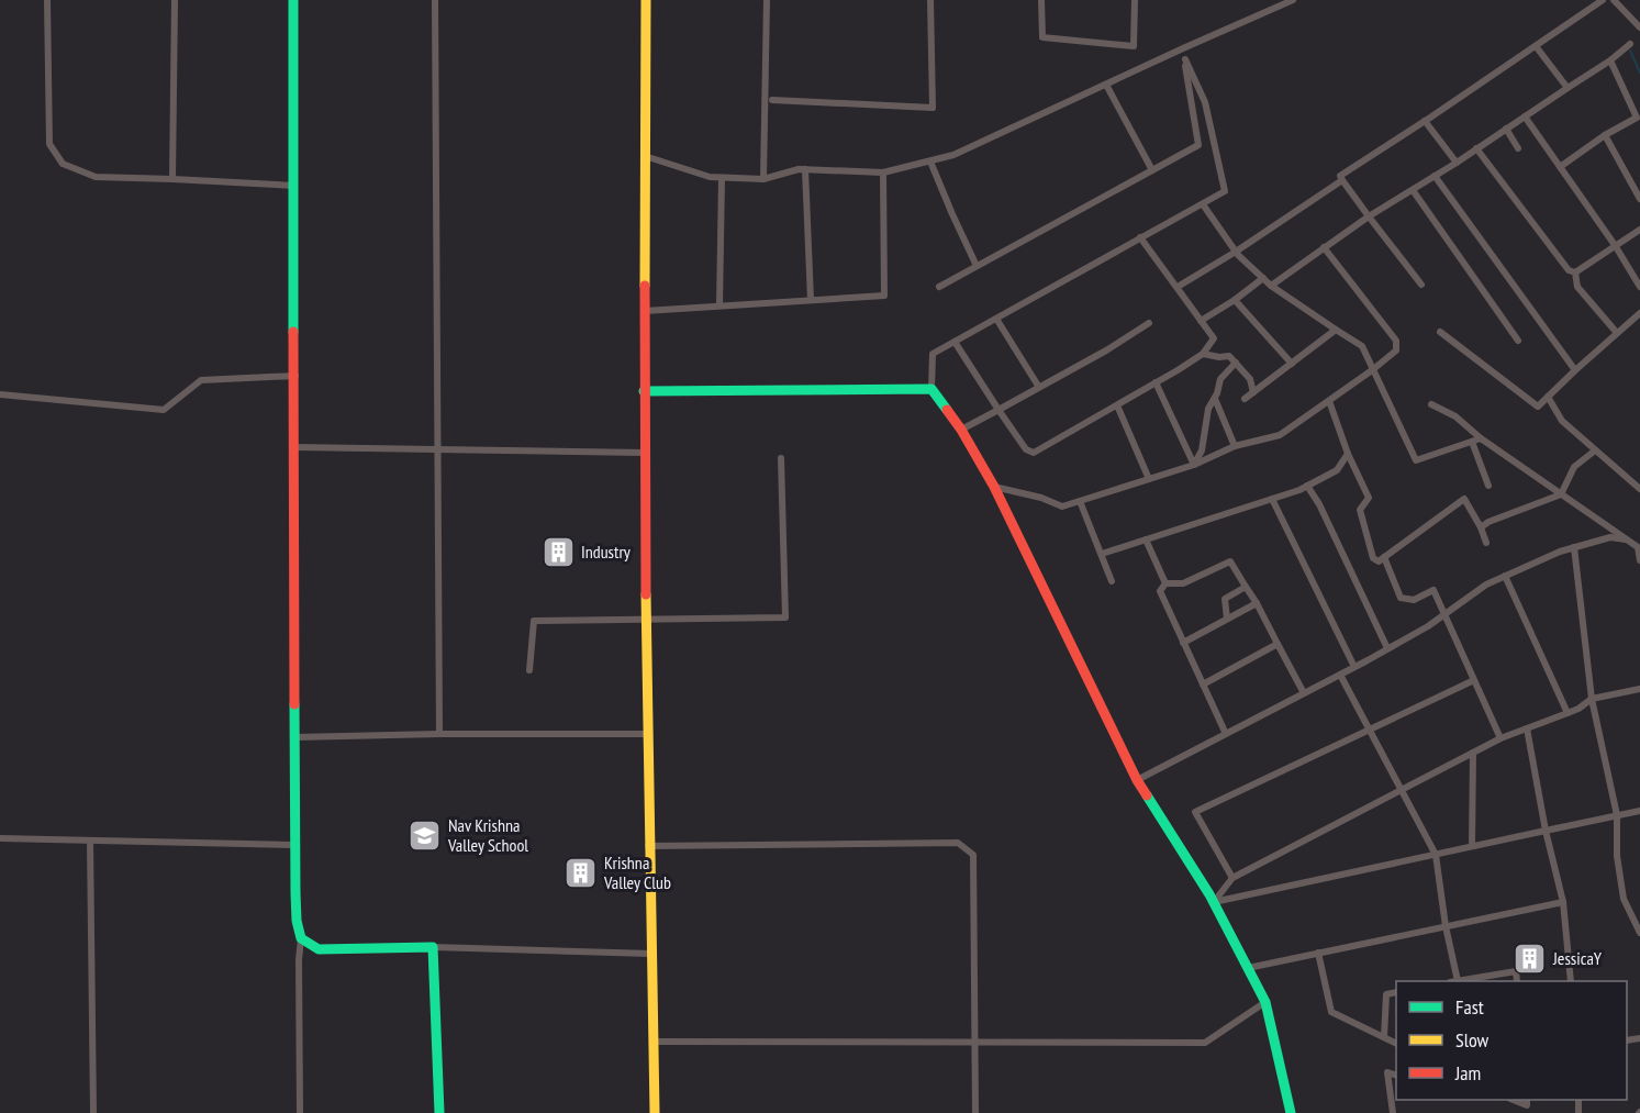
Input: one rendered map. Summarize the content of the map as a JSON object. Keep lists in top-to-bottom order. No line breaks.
{"places":{"building":["Industry","Krishna Valley Club","JessicaY"],"school or university":["Nav Krishna Valley School"]},"legend":["Fast","Slow","Jam"]}
